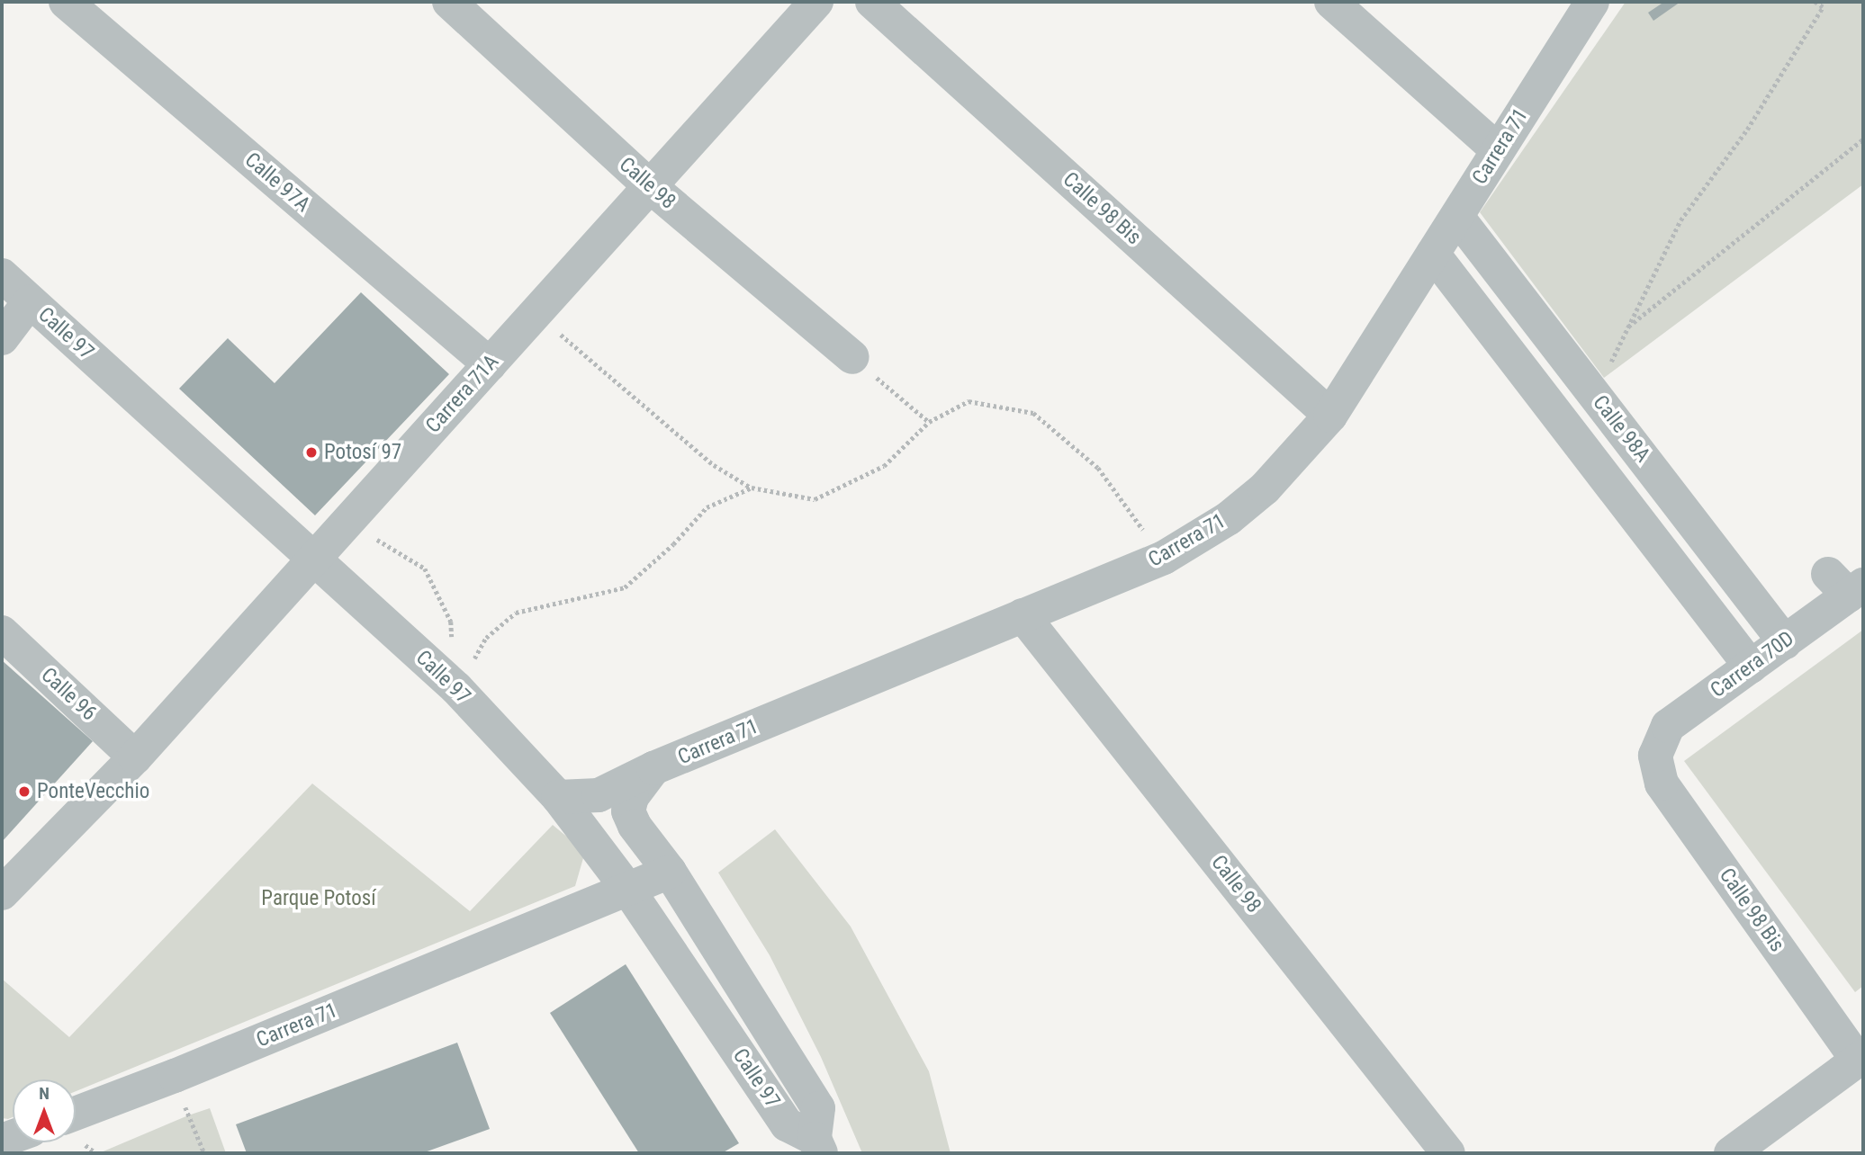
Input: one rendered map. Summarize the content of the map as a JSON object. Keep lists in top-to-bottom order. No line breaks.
{"streets":{"street":["Carrera 71","Calle 97A","Calle 98","Calle 98 Bis","Calle 97","Carrera 71A","Calle 98A","Carrera 70D","Calle 96"]},"crossings":[["Carrera 71","Calle 98"],["Carrera 71","Calle 98 Bis"],["Carrera 71","Calle 97"],["Carrera 71","Calle 98A"],["Calle 97A","Carrera 71A"],["Calle 98","Carrera 71A"],["Calle 98 Bis","Carrera 70D"],["Calle 97","Carrera 71A"],["Carrera 71A","Calle 96"],["Calle 98A","Carrera 70D"]],"parks":["Parque Potosí"],"places":["Potosí 97","PonteVecchio"],"north":"top"}
